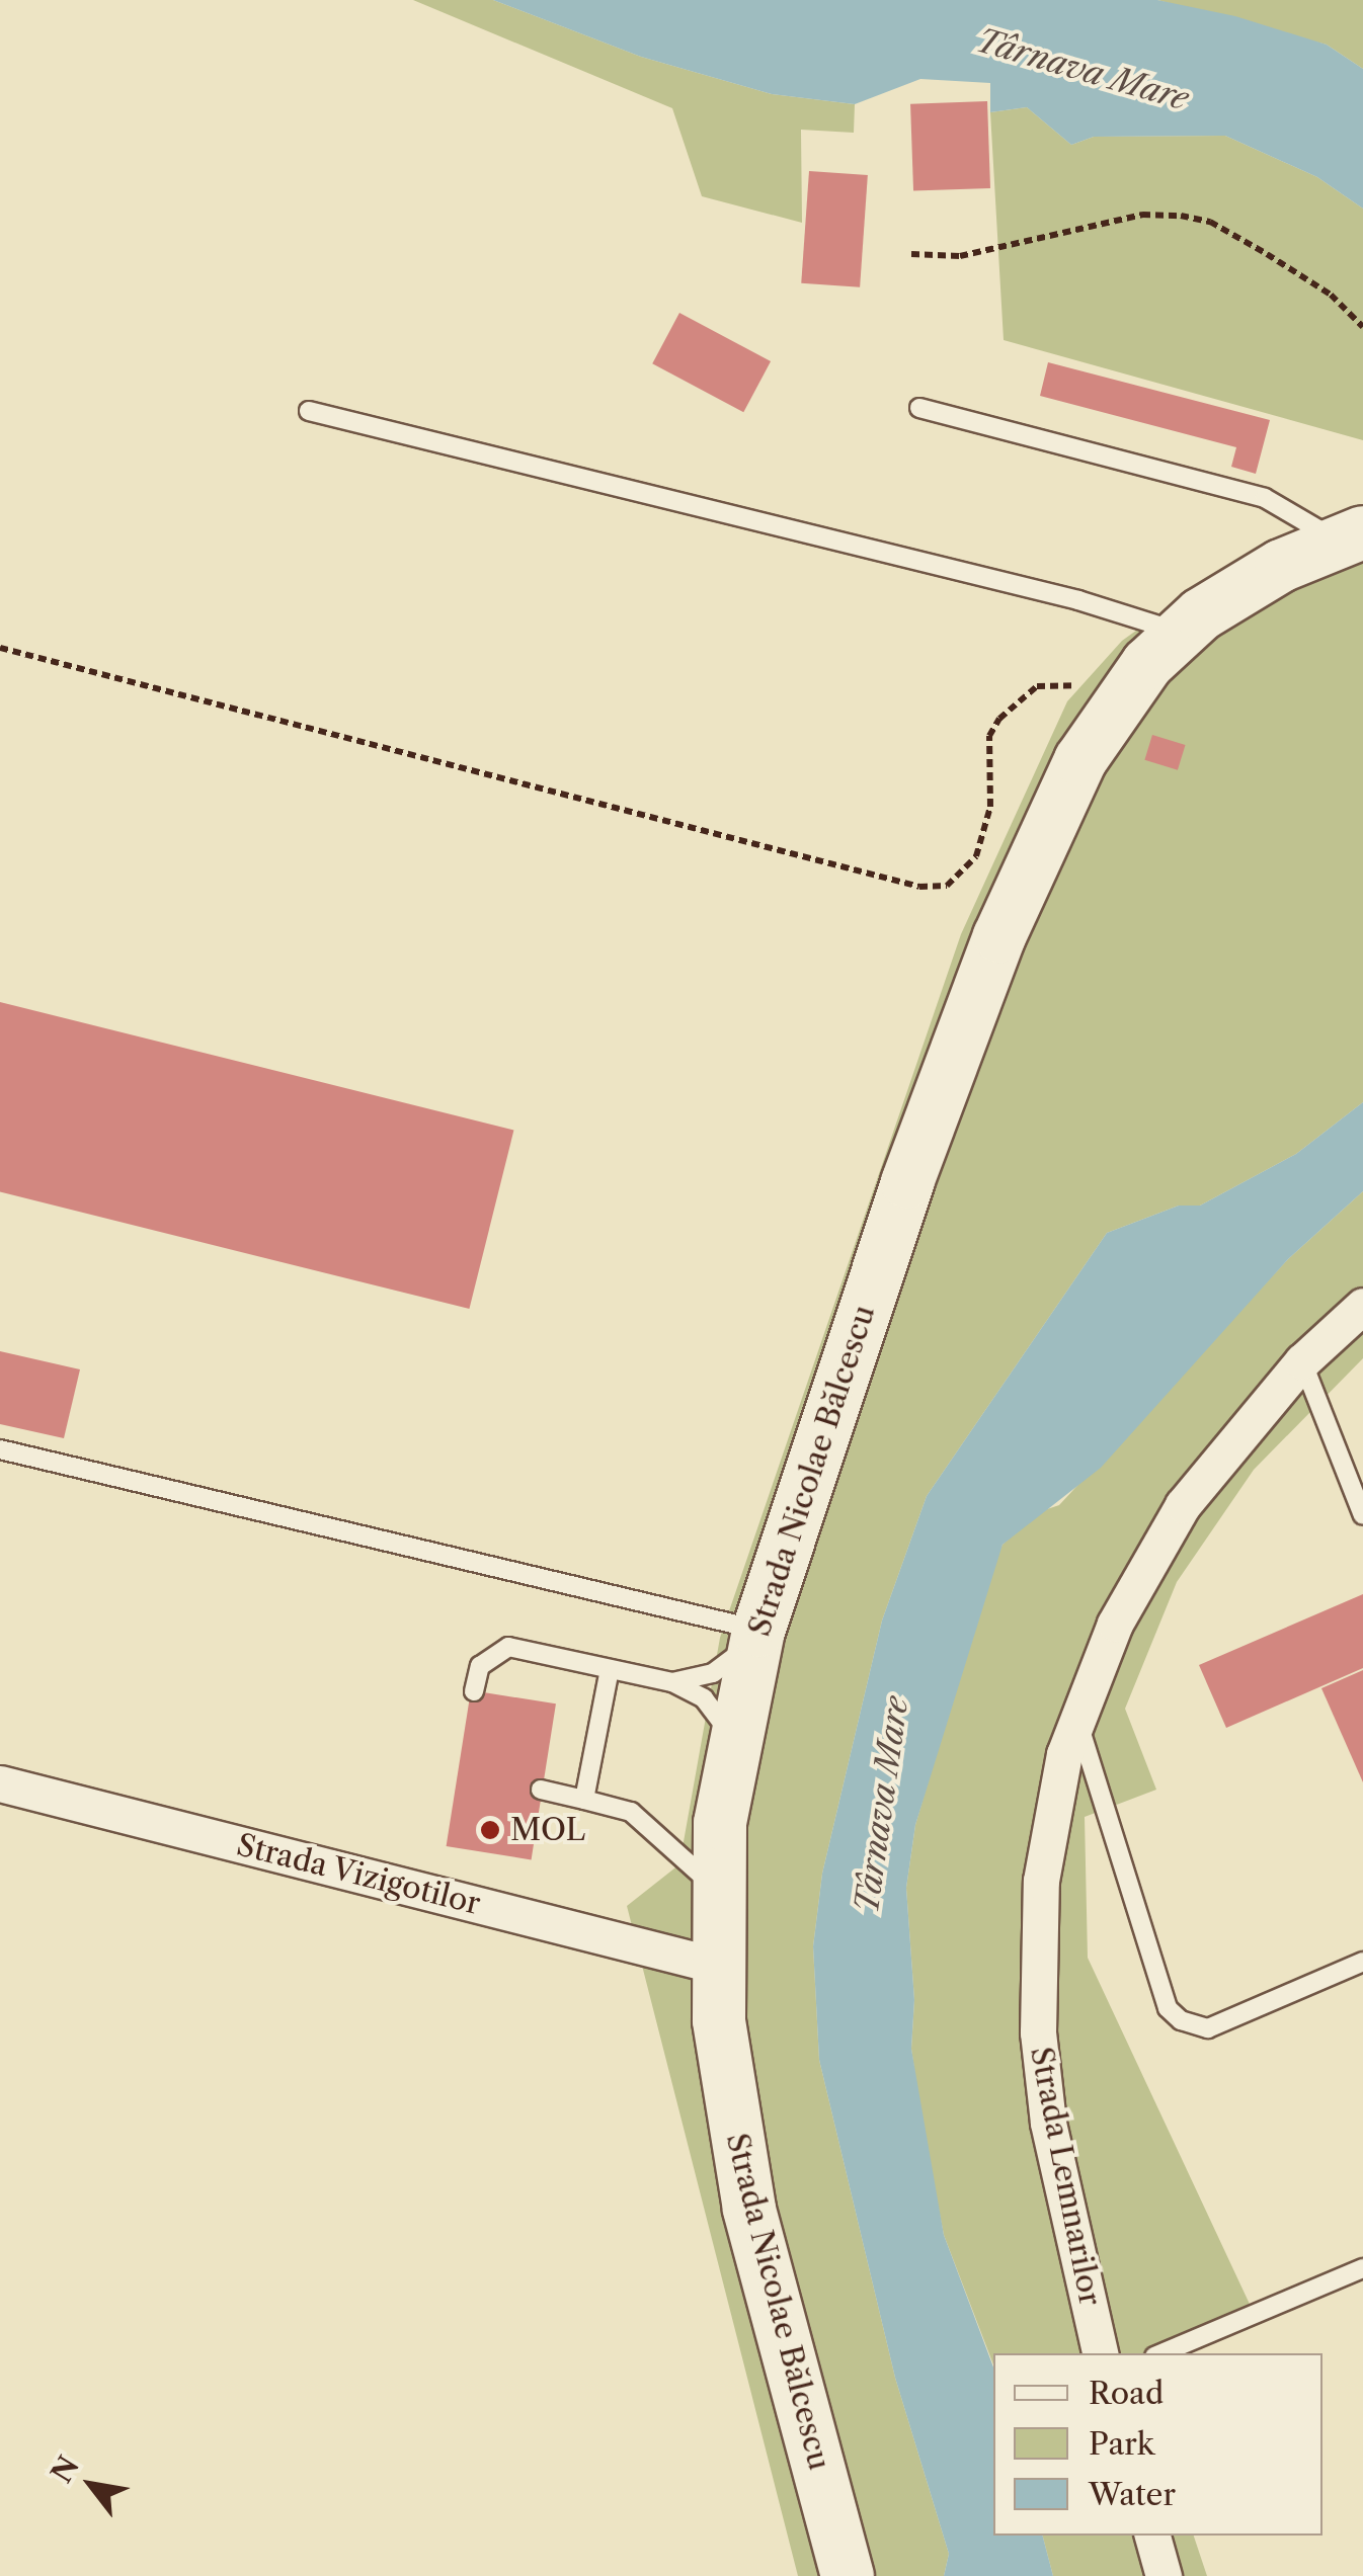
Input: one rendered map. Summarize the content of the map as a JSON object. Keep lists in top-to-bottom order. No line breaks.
{"streets":{"main road":["Strada Nicolae Bălcescu"],"street":["Strada Vizigotilor","Strada Lemnarilor"]},"crossings":[["Strada Nicolae Bălcescu","Strada Vizigotilor"]],"water":["Târnava Mare"],"places":["MOL"],"legend":["Road","Park","Water"],"north":"top left"}
